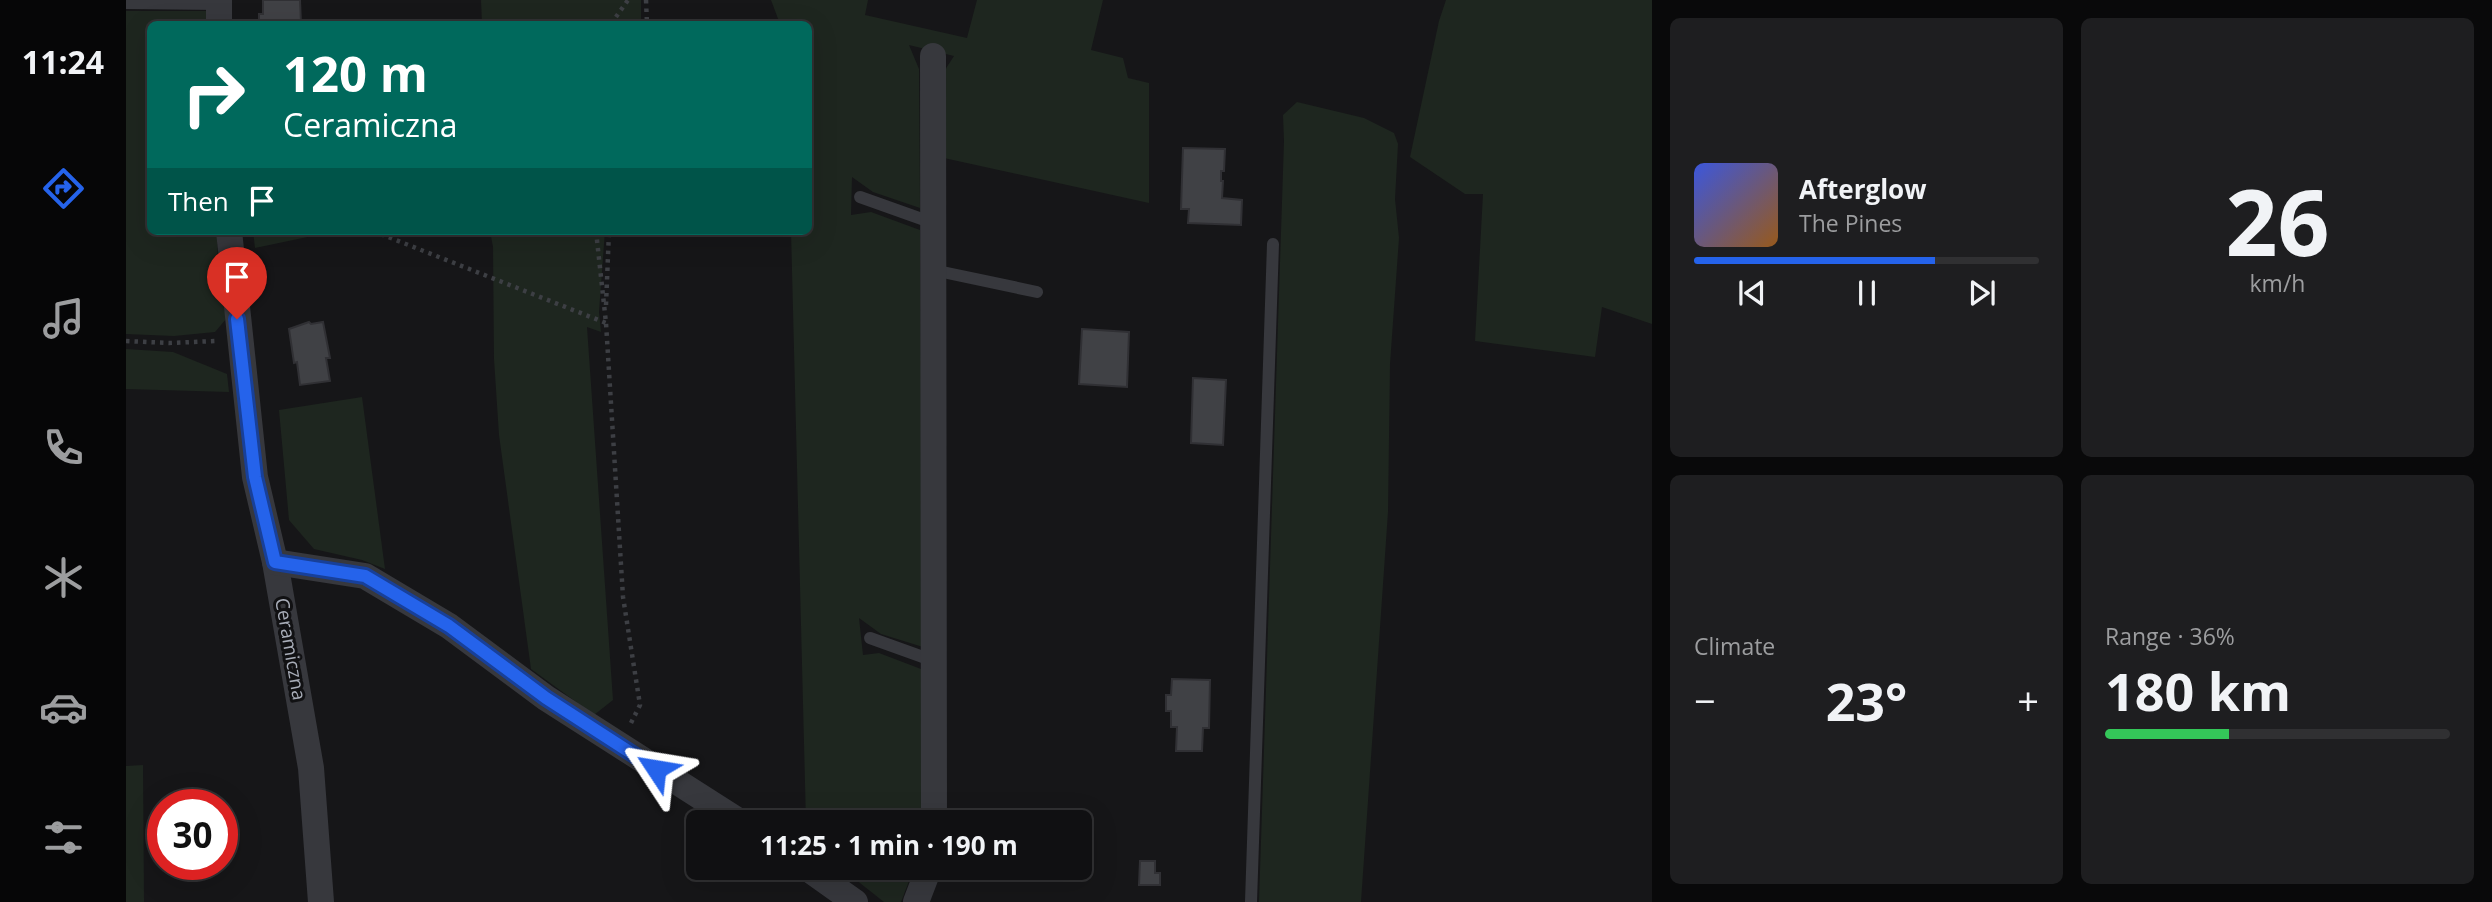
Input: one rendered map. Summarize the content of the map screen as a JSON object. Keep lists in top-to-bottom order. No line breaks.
{"streets":{"street":["Ceramiczna"]},"page":{"tabs":"11:24","tile":[["26","km/h"],"Climate",["Range · 36%","180 km"]],"turn":["120 m","Ceramiczna"],"song":["Afterglow","The Pines"],"then":"Then","heat":["−","23°","+"],"limit":"30","trip":"11:25 · 1 min · 190 m"}}
